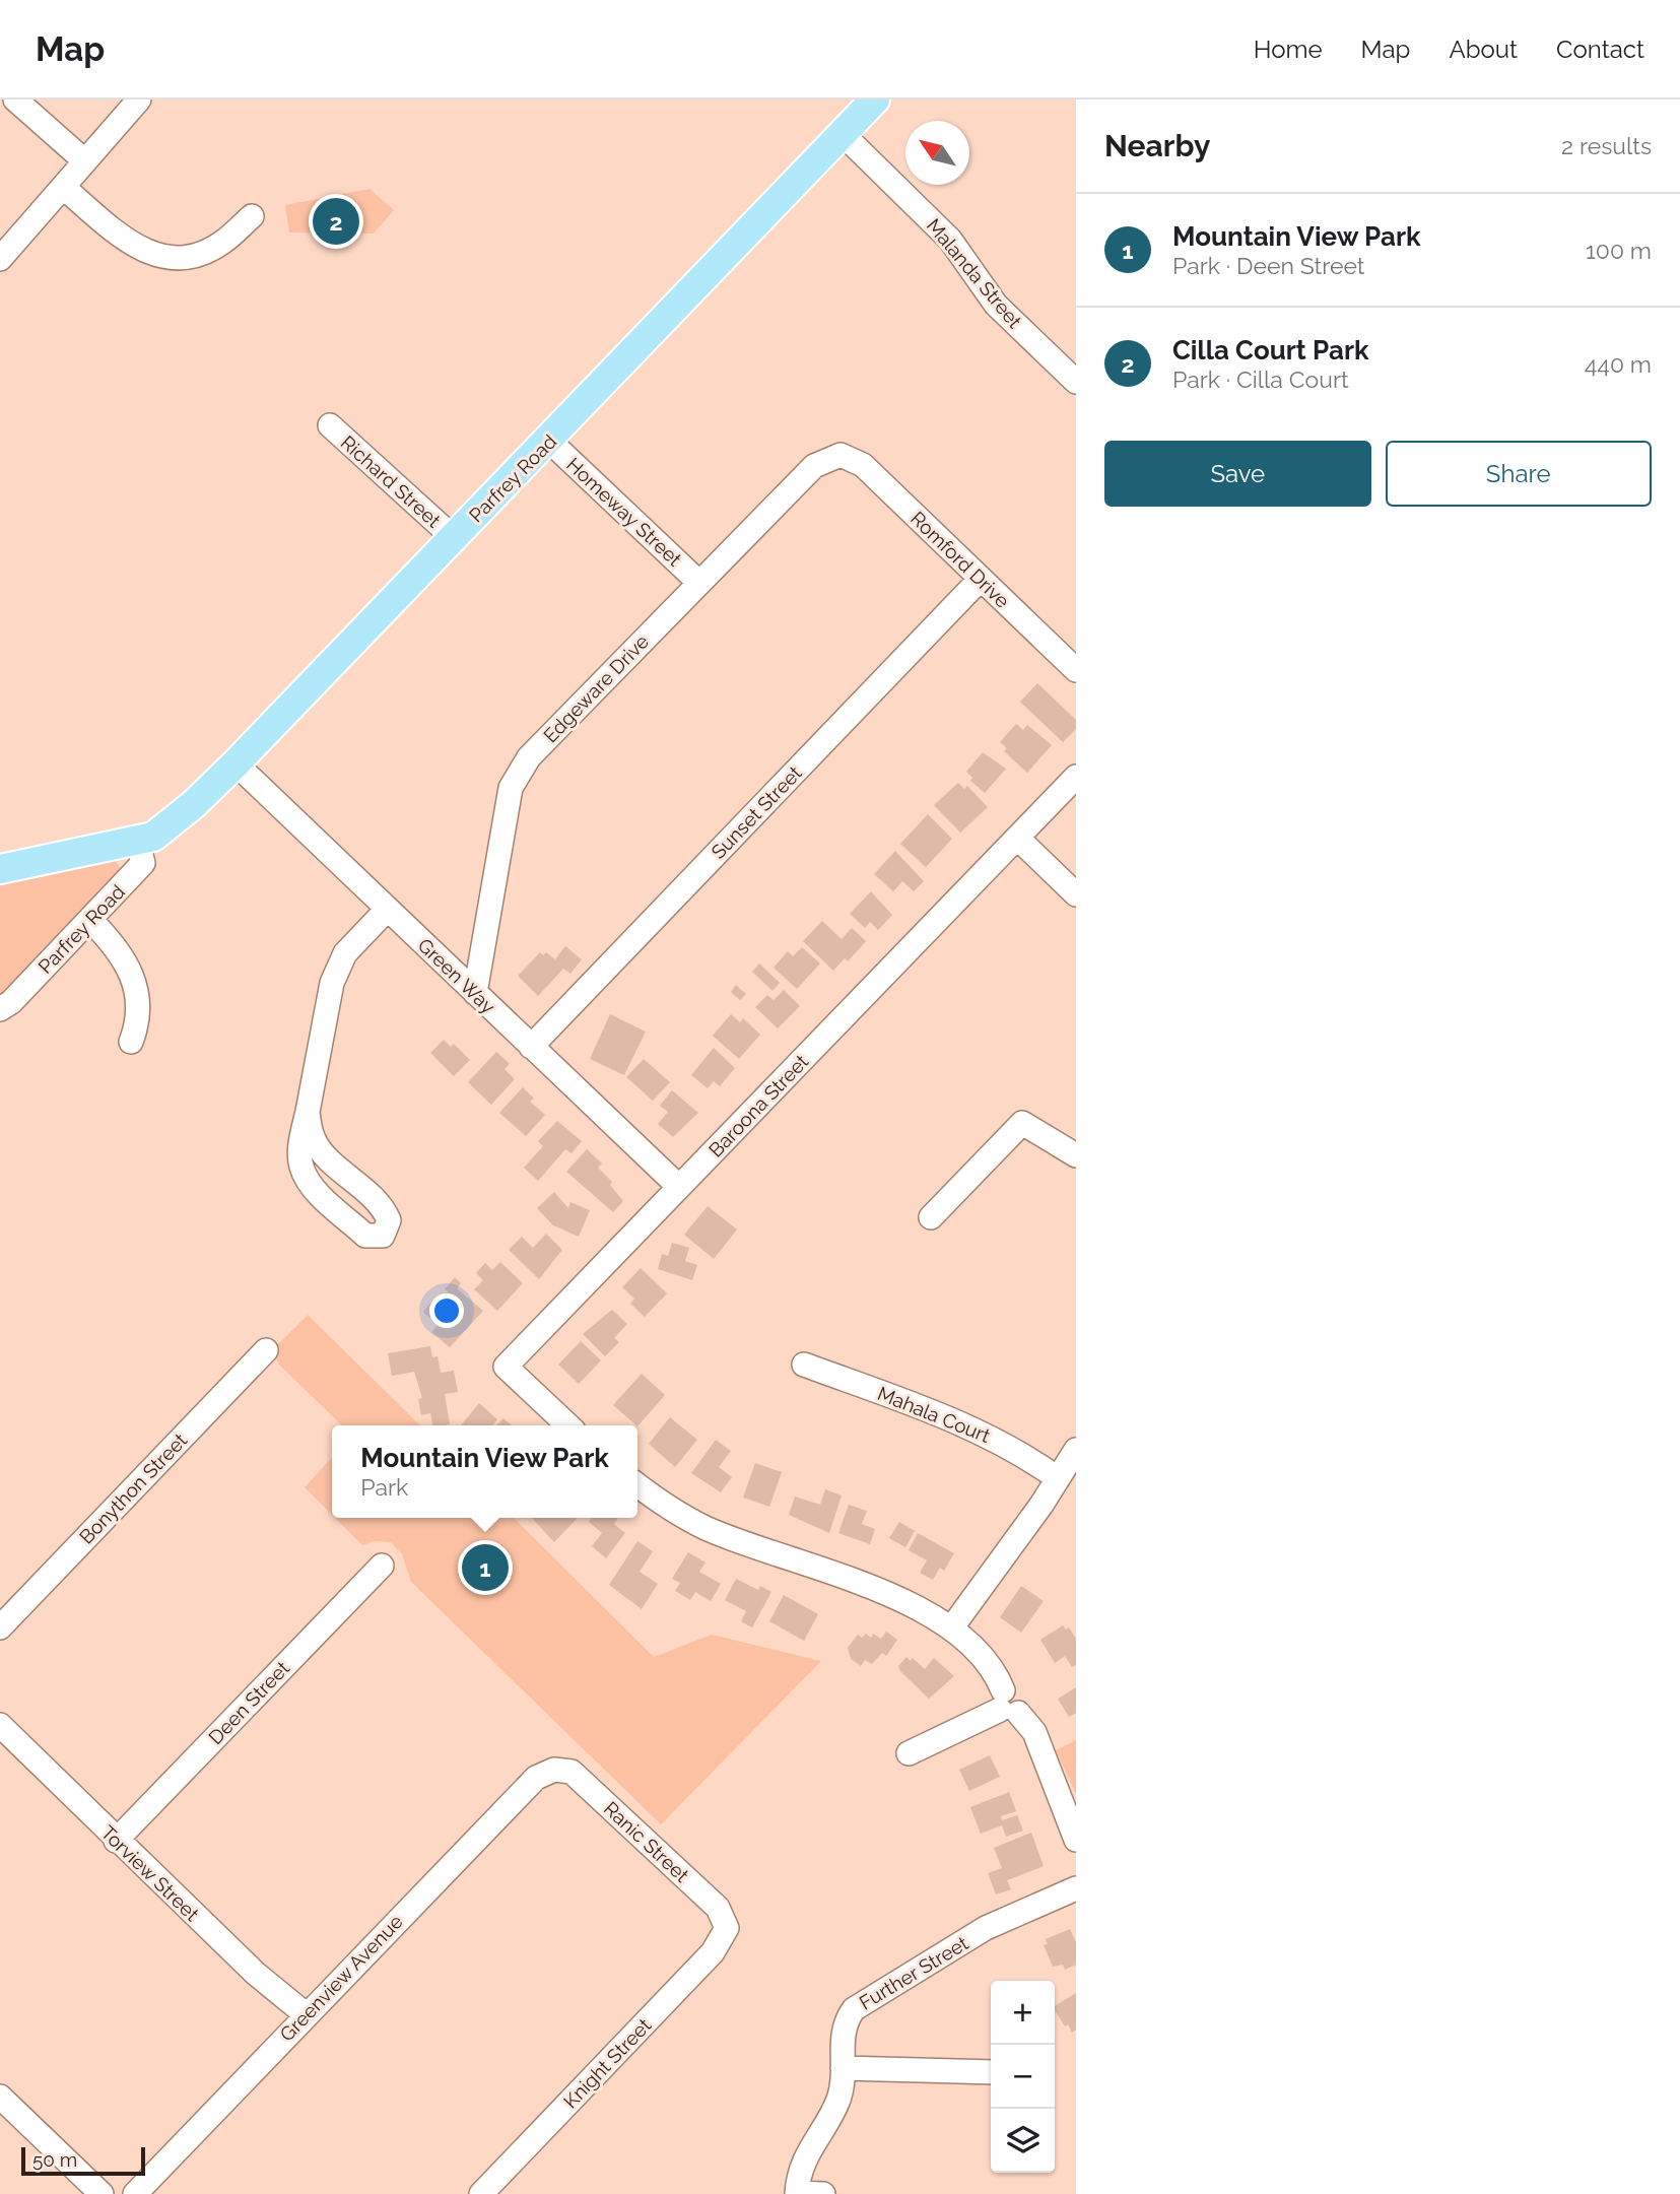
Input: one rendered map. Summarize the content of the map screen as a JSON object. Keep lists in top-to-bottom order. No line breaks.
{"streets":{"main road":["Parfrey Road"],"street":["Malanda Street","Richard Street","Homeway Street","Romford Drive","Edgeware Drive","Sunset Street","Green Way","Baroona Street","Mahala Court","Bonython Street","Deen Street","Ranic Street","Torview Street","Further Street","Greenview Avenue","Knight Street"]},"crossings":[["Malanda Street","Parfrey Road"],["Parfrey Road","Richard Street"],["Parfrey Road","Homeway Street"],["Parfrey Road","Green Way"],["Homeway Street","Edgeware Drive"],["Romford Drive","Edgeware Drive"],["Romford Drive","Sunset Street"],["Edgeware Drive","Green Way"],["Sunset Street","Green Way"],["Green Way","Baroona Street"],["Deen Street","Torview Street"],["Ranic Street","Greenview Avenue"],["Ranic Street","Knight Street"],["Torview Street","Greenview Avenue"]],"scale_bar":"50 m","north":"top left","page":{"header":"Map","nav":["Home","Map","About","Contact"],"heading":["Nearby","2 results"],"list":[{"mark":"1","name":"Mountain View Park","note":"Park · Deen Street","value":"100 m"},{"mark":"2","name":"Cilla Court Park","note":"Park · Cilla Court","value":"440 m"}],"pins":["2","1"],"buttons":["Save","Share"],"popup":["Mountain View Park","Park"],"map_buttons":["+","−"],"scale":"50 m"}}
